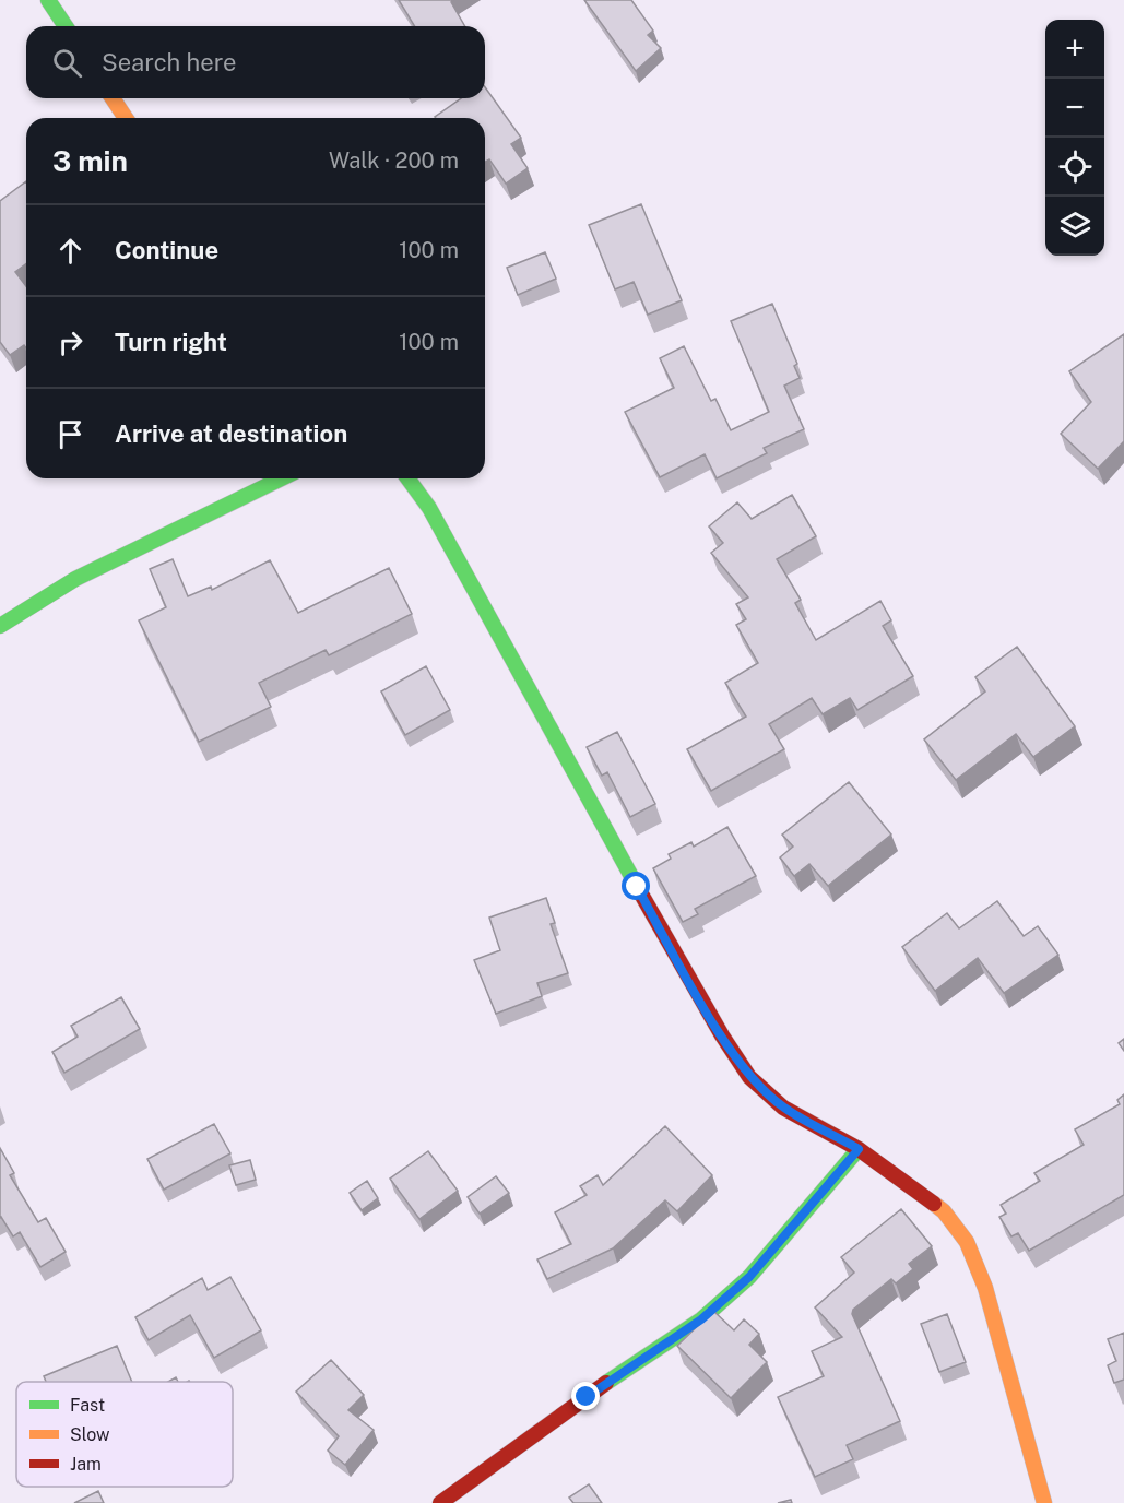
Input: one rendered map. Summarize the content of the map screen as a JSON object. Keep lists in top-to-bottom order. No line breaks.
{"legend":["Fast","Slow","Jam"],"page":{"map_buttons":["+","−"],"search":"Search here","heading":["3 min","Walk · 200 m"],"list":[["Continue","100 m"],["Turn right","100 m"],"Arrive at destination"]}}
